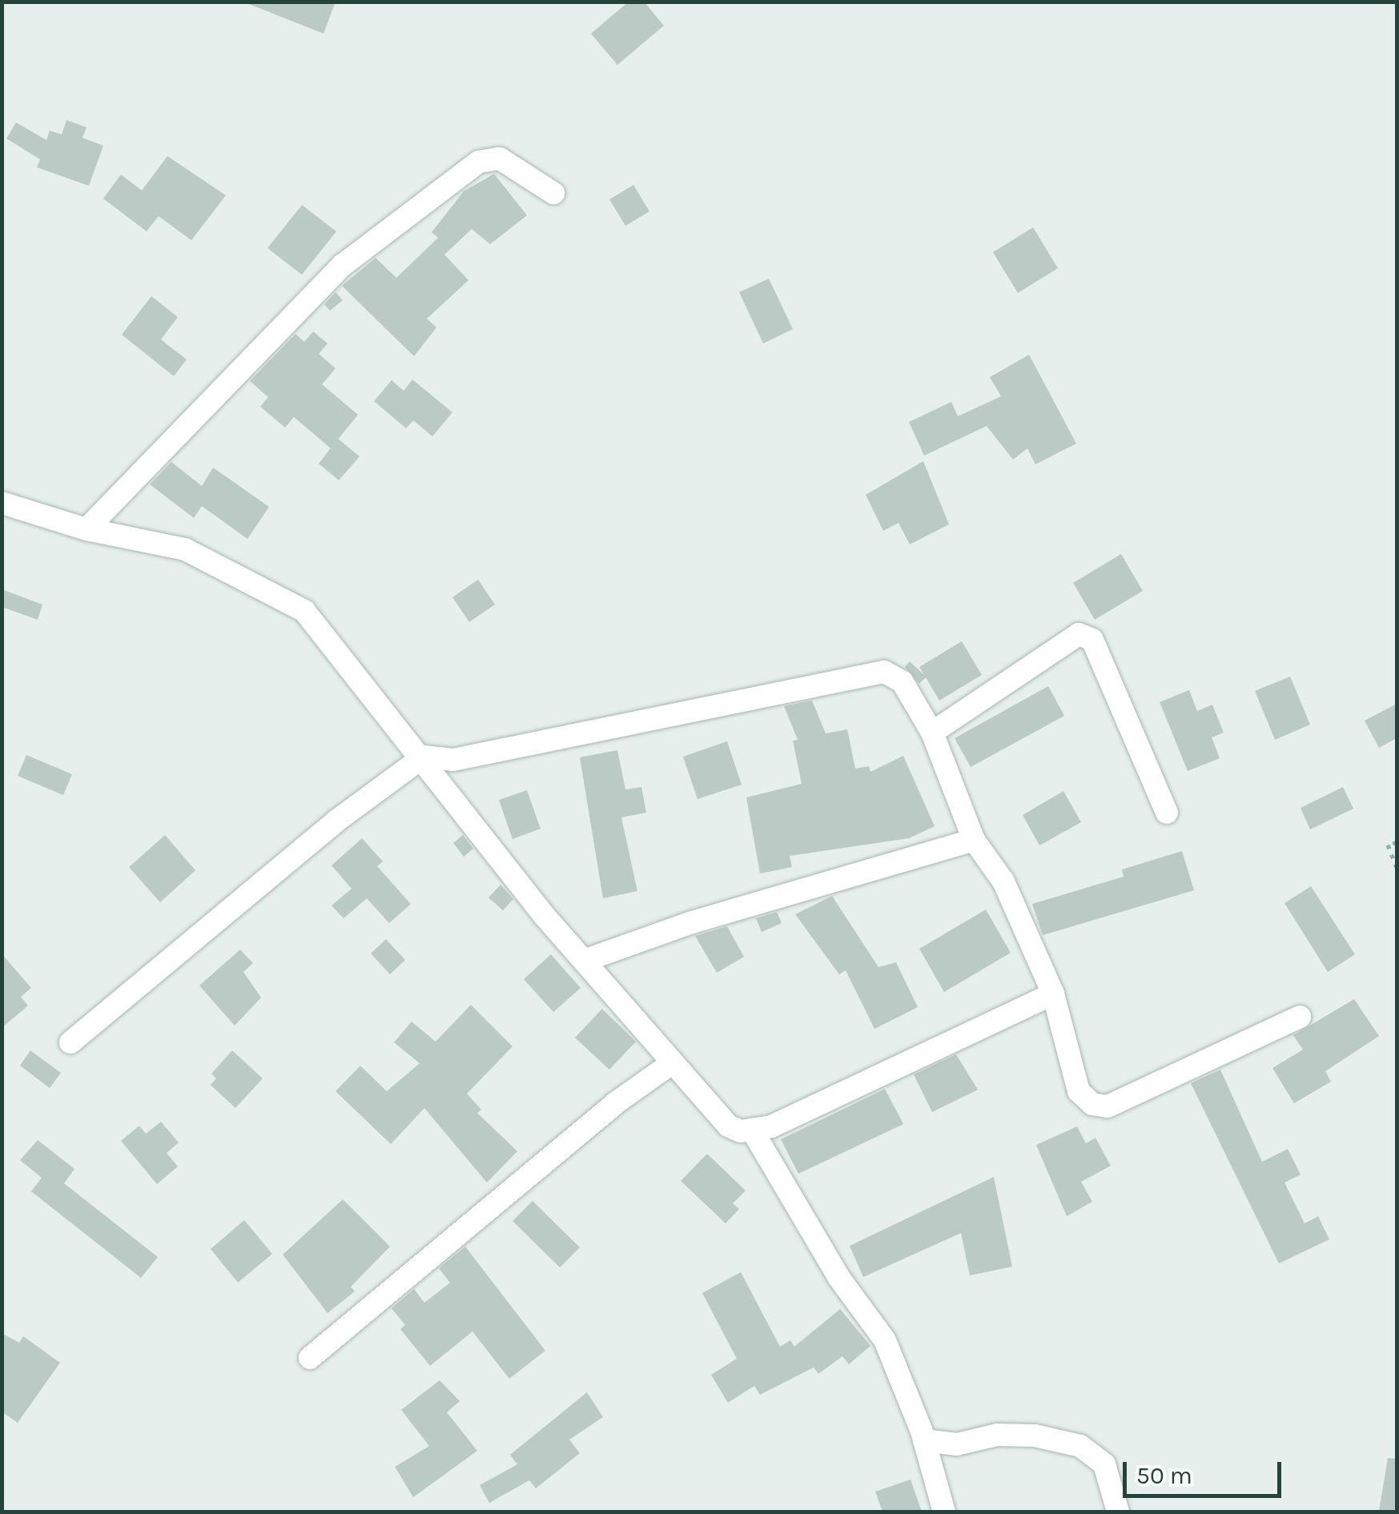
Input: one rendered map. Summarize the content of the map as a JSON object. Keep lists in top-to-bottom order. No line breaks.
{"scale_bar":"50 m"}
